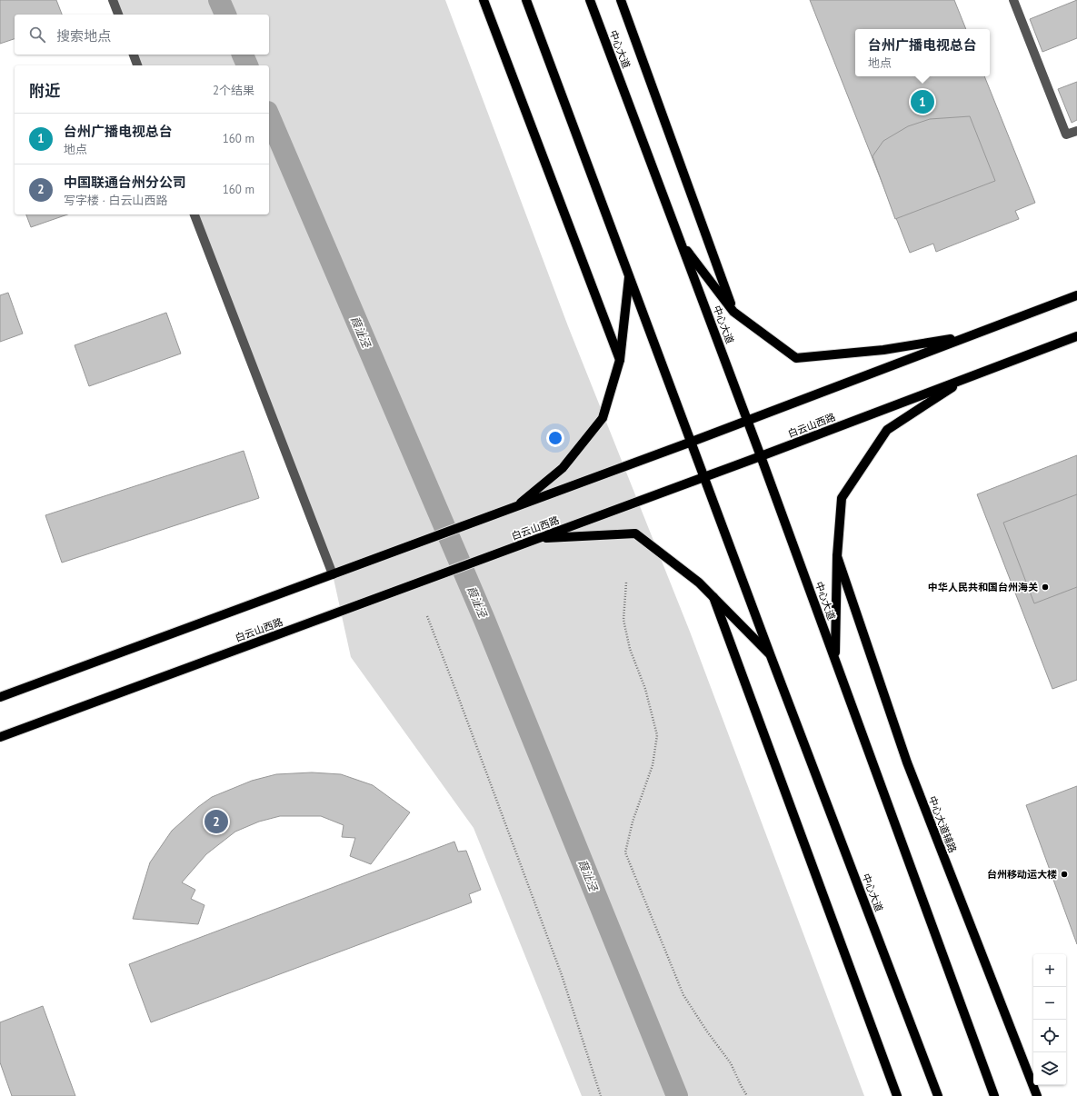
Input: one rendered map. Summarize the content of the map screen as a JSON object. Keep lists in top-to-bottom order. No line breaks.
{"streets":{"main road":["中心大道","白云山西路","中心大道辅路"]},"crossings":[["中心大道","白云山西路"],["中心大道","中心大道辅路"]],"water":["葭沚泾"],"places":["中华人民共和国台州海关","台州移动运大楼"],"page":{"search":"搜索地点","popup":["台州广播电视总台","地点"],"heading":["附近","2个结果"],"pins":["1","2"],"list":[{"mark":"1","name":"台州广播电视总台","note":"地点","value":"160 m"},{"mark":"2","name":"中国联通台州分公司","note":"写字楼 · 白云山西路","value":"160 m"}],"map_buttons":["+","−"]}}
